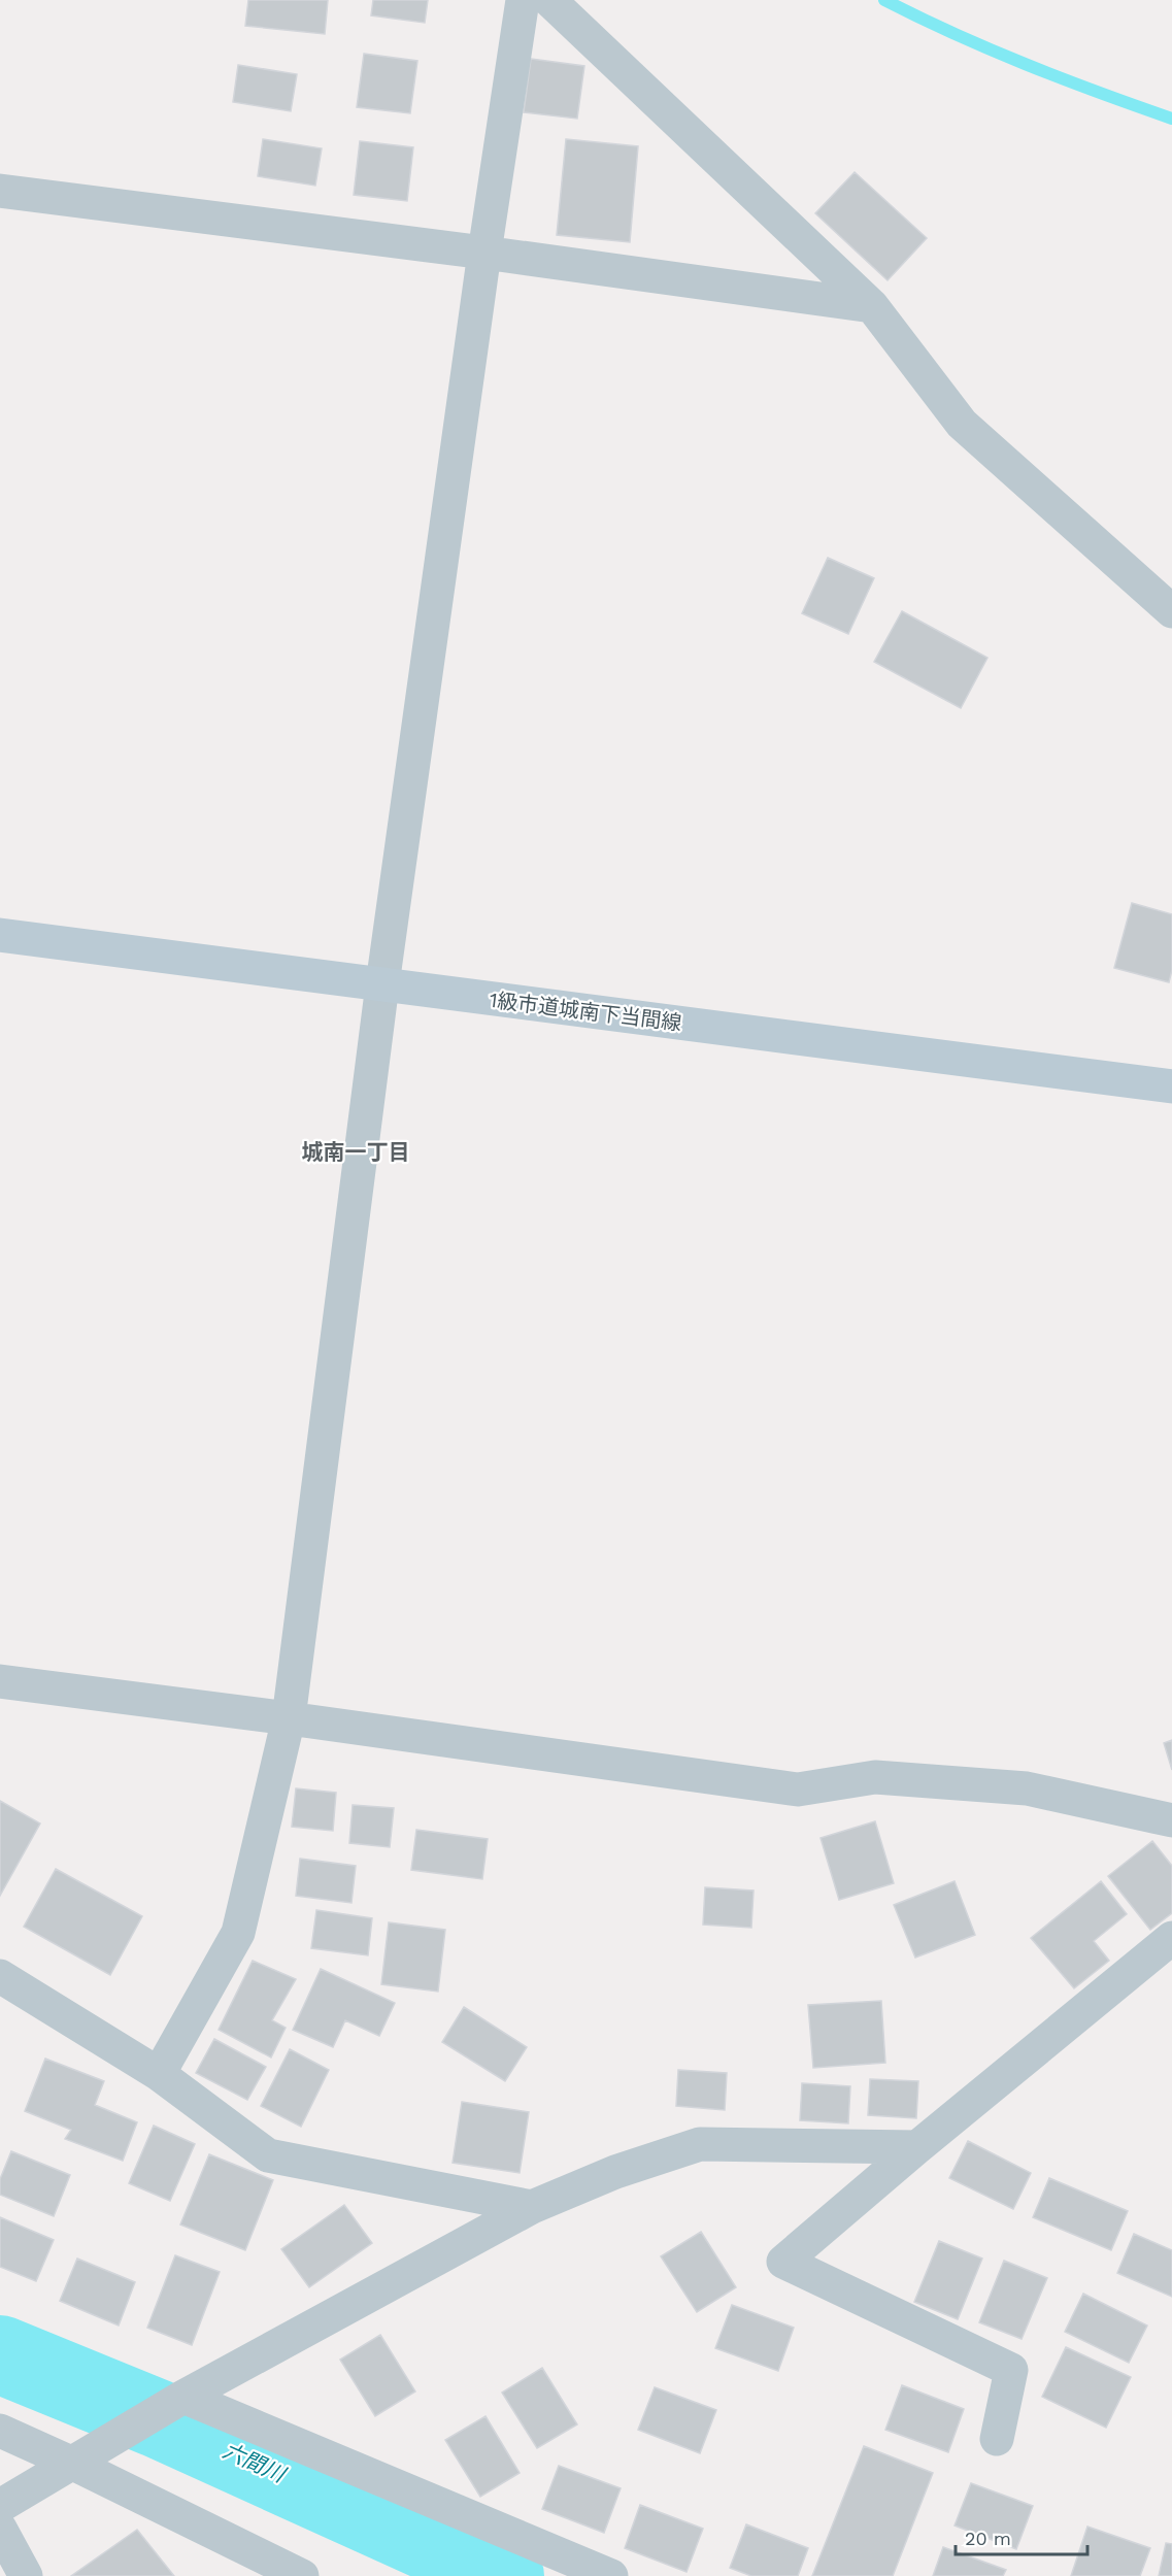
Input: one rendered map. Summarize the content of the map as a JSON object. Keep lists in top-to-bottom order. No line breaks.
{"streets":{"street":["1級市道城南下当間線"]},"districts":["城南一丁目"],"water":["六間川"],"scale_bar":"20 m"}
